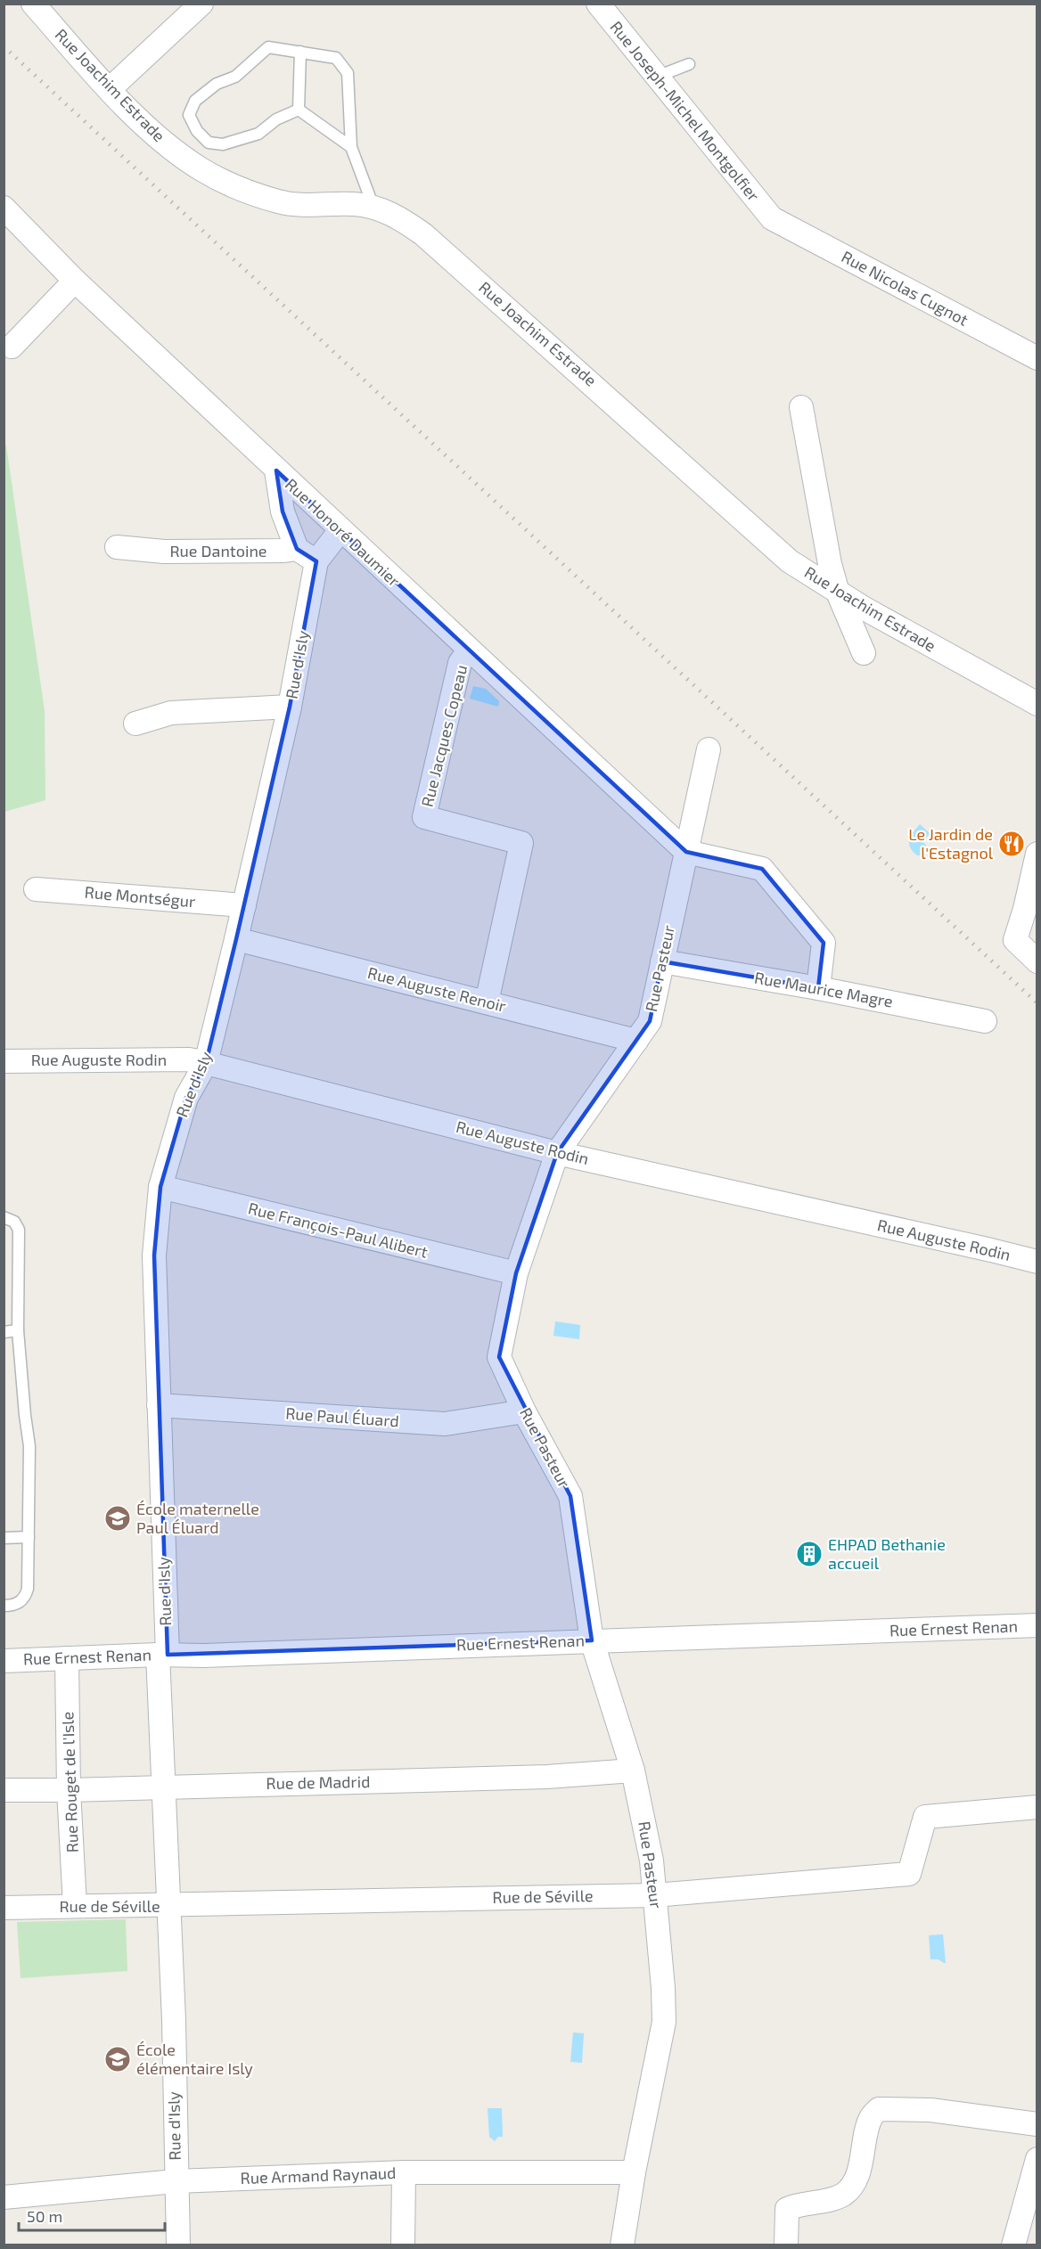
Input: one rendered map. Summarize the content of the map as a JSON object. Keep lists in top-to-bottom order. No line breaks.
{"streets":{"street":["Rue Joachim Estrade","Rue Joseph-Michel Montgolfier","Rue Nicolas Cugnot","Rue Honoré Daumier","Rue Dantoine","Rue d'Isly","Rue Jacques Copeau","Rue Montségur","Rue Pasteur","Rue Auguste Renoir","Rue Maurice Magre","Rue Auguste Rodin","Rue François-Paul Alibert","Rue Paul Éluard","Rue Ernest Renan","Rue Rouget de l'Isle","Rue de Madrid","Rue de Séville","Rue Armand Raynaud"]},"crossings":[["Rue Joseph-Michel Montgolfier","Rue Nicolas Cugnot"],["Rue Honoré Daumier","Rue d'Isly"],["Rue Honoré Daumier","Rue Jacques Copeau"],["Rue Honoré Daumier","Rue Pasteur"],["Rue d'Isly","Rue Montségur"],["Rue d'Isly","Rue Auguste Renoir"],["Rue d'Isly","Rue Auguste Rodin"],["Rue d'Isly","Rue François-Paul Alibert"],["Rue d'Isly","Rue Paul Éluard"],["Rue d'Isly","Rue Ernest Renan"],["Rue d'Isly","Rue de Madrid"],["Rue d'Isly","Rue de Séville"],["Rue d'Isly","Rue Armand Raynaud"],["Rue Jacques Copeau","Rue Auguste Renoir"],["Rue Pasteur","Rue Auguste Renoir"],["Rue Pasteur","Rue Maurice Magre"],["Rue Pasteur","Rue Auguste Rodin"],["Rue Pasteur","Rue François-Paul Alibert"],["Rue Pasteur","Rue Paul Éluard"],["Rue Pasteur","Rue Ernest Renan"],["Rue Pasteur","Rue de Madrid"],["Rue Pasteur","Rue de Séville"],["Rue Pasteur","Rue Armand Raynaud"],["Rue Ernest Renan","Rue Rouget de l'Isle"],["Rue Rouget de l'Isle","Rue de Madrid"],["Rue Rouget de l'Isle","Rue de Séville"]],"places":{"restaurant":["Le Jardin de l'Estagnol"],"school or university":["École maternelle Paul Éluard","École élémentaire Isly"],"building":["EHPAD Bethanie accueil"]},"scale_bar":"50 m"}
